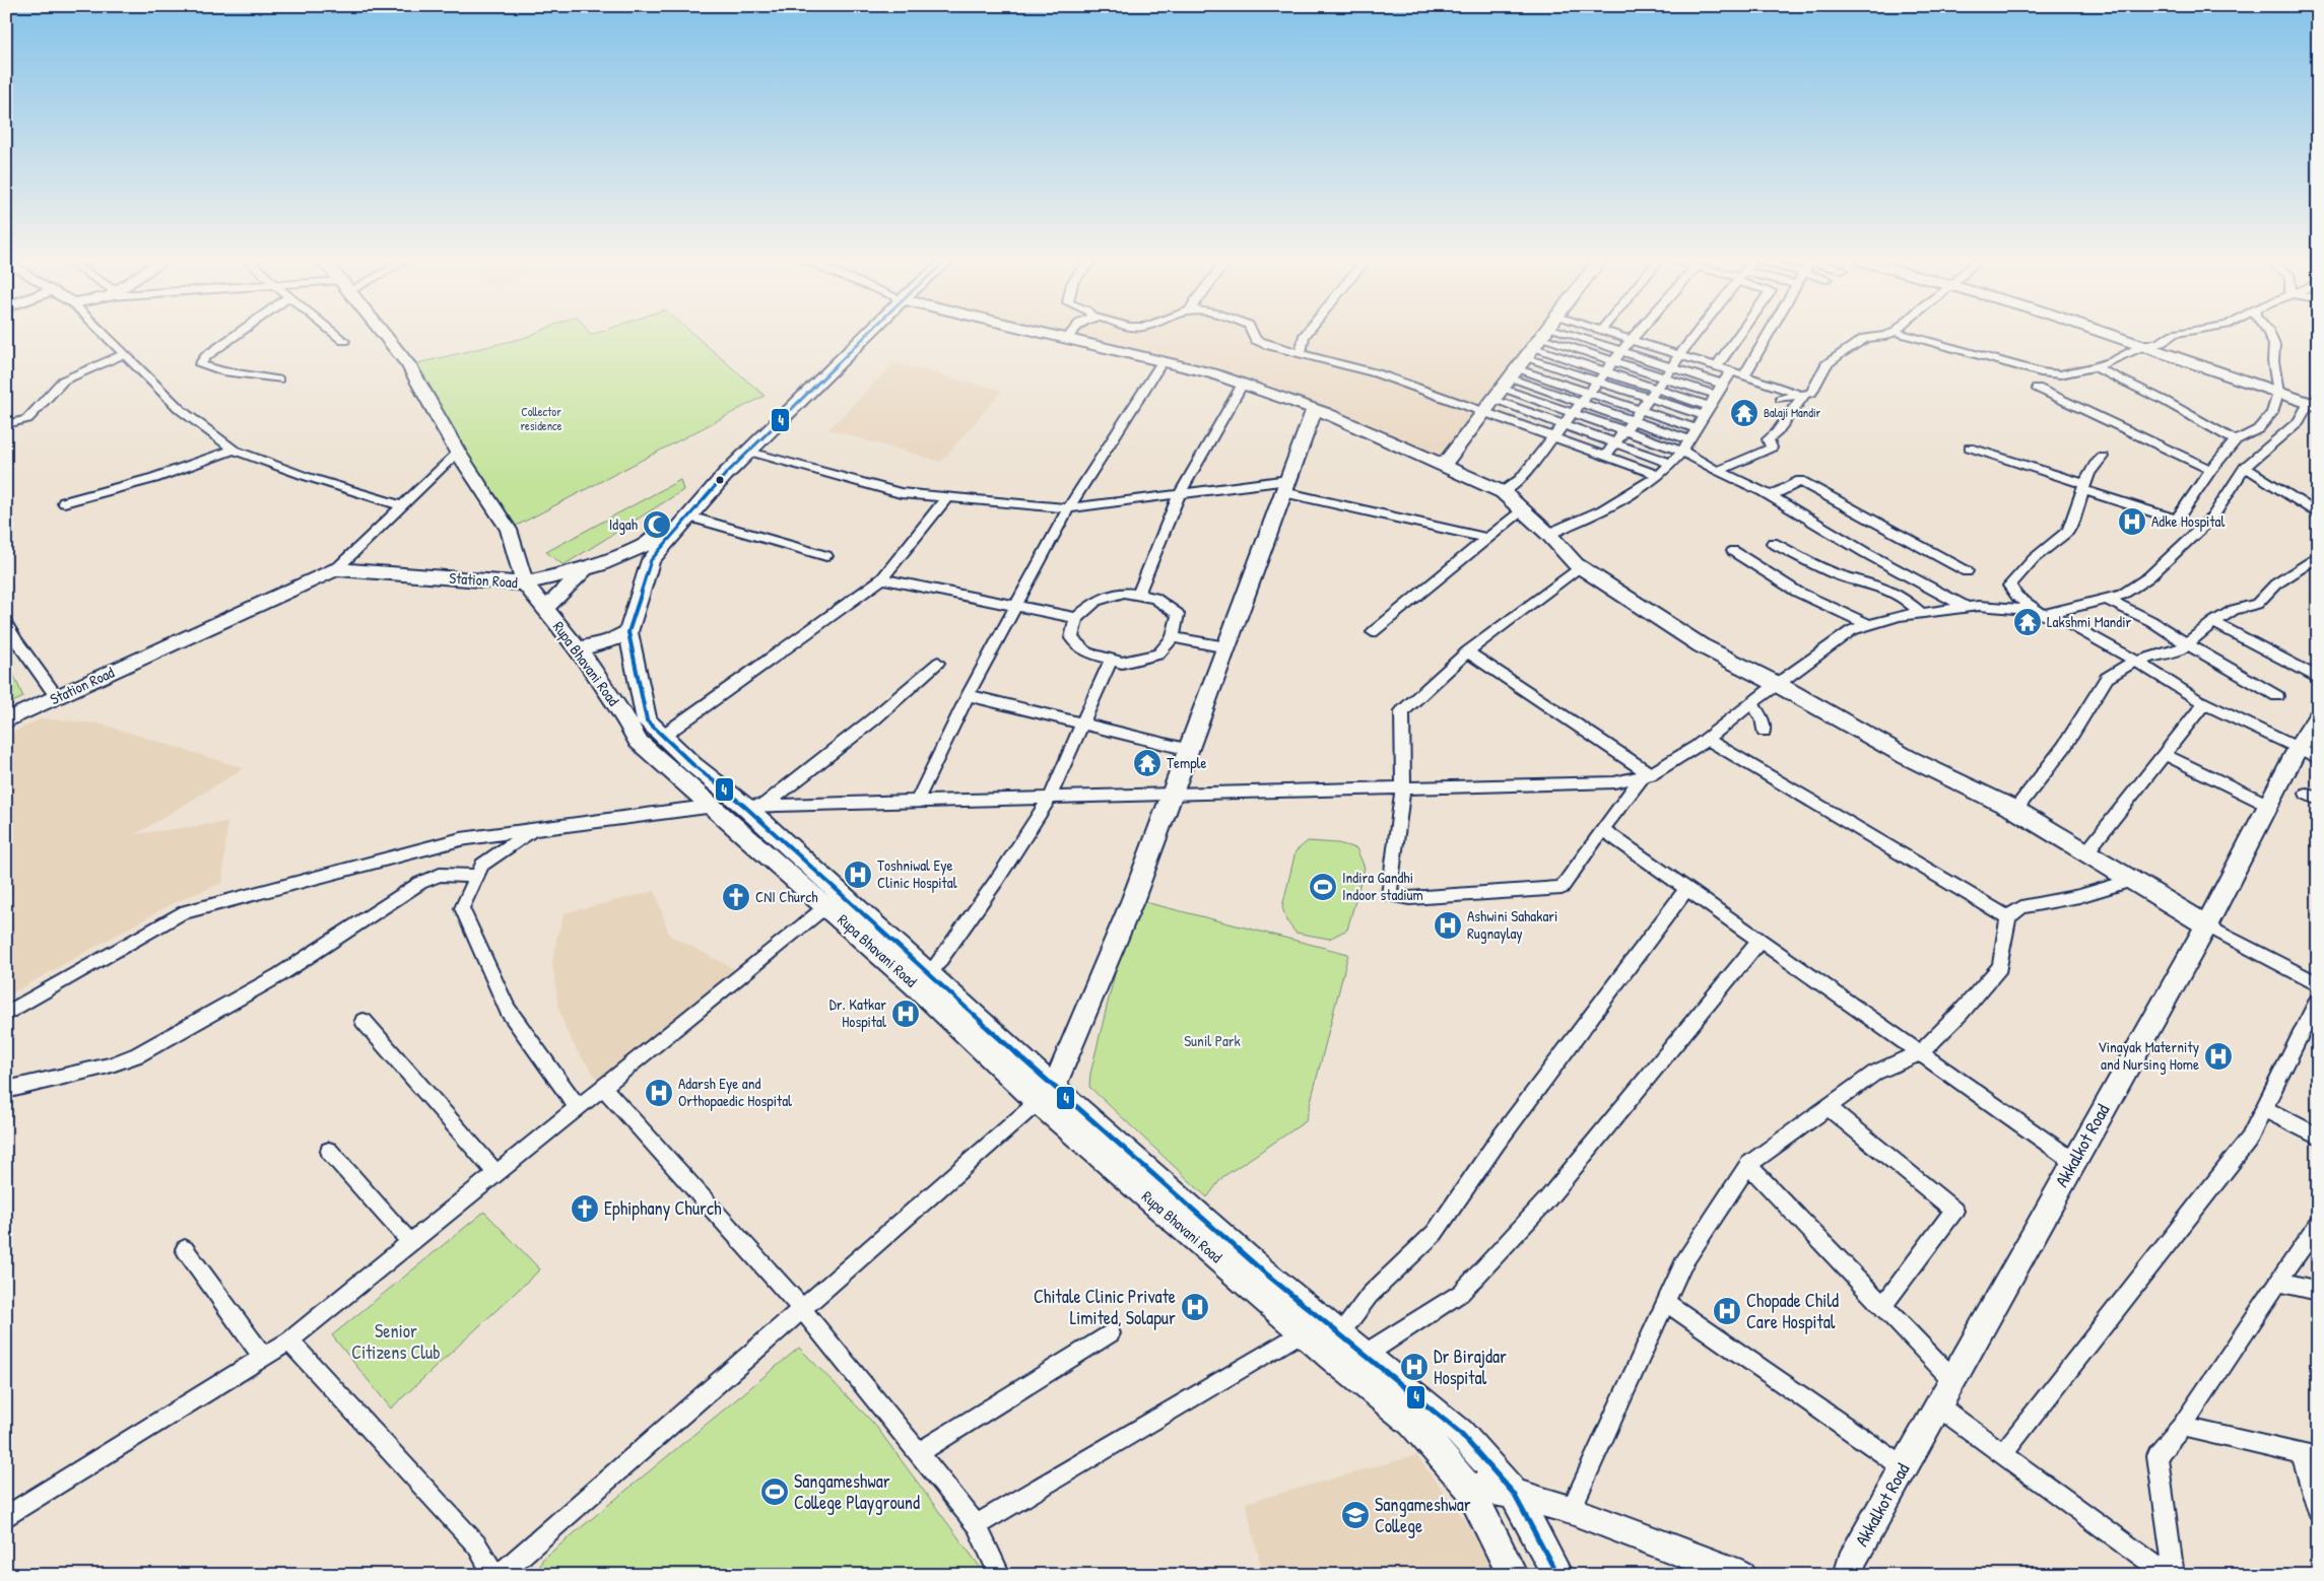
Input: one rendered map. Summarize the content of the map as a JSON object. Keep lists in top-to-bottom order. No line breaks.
{"streets":{"street":["Station Road","Rupa Bhavani Road","Akkalkot Road"]},"crossings":[["Station Road","Rupa Bhavani Road"]],"parks":["Collector residence","Sunil Park","Senior Citizens Club"],"places":{"temple":["Balaji Mandir","Lakshmi Mandir","Temple"],"hospital":["Adke Hospital","Toshniwal Eye Clinic Hospital","Ashwini Sahakari Rugnaylay","Dr. Katkar Hospital","Vinayak Maternity and Nursing Home","Adarsh Eye and Orthopaedic Hospital","Chitale Clinic Private Limited, Solapur","Chopade Child Care Hospital","Dr Birajdar Hospital"],"mosque":["Idgah"],"sports":["Indira Gandhi Indoor stadium","Sangameshwar College Playground"],"church":["CNI Church","Ephiphany Church"],"school or university":["Sangameshwar College"]},"lines":["transit line 4"]}
